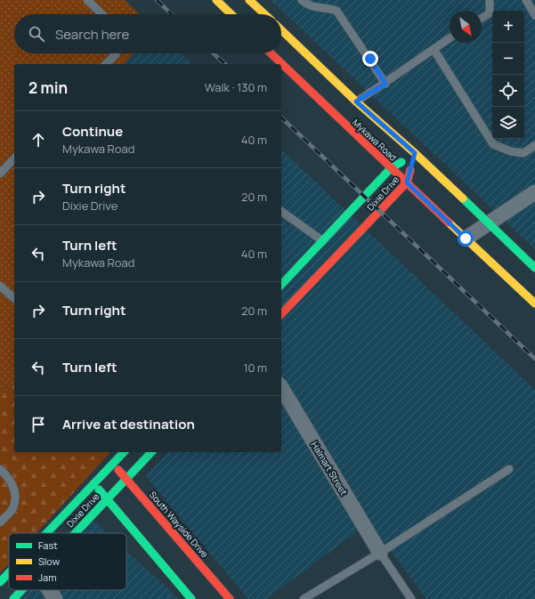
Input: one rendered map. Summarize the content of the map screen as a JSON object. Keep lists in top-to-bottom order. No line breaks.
{"streets":{"main road":["Mykawa Road","Dixie Drive","South Wayside Drive"],"street":["Halmart Street"]},"crossings":[["Mykawa Road","Dixie Drive"],["Dixie Drive","South Wayside Drive"]],"legend":["Fast","Slow","Jam"],"north":"bottom right","page":{"map_buttons":["+","−"],"search":"Search here","heading":["2 min","Walk · 130 m"],"list":[["Continue","Mykawa Road","40 m"],["Turn right","Dixie Drive","20 m"],["Turn left","Mykawa Road","40 m"],["Turn right","20 m"],["Turn left","10 m"],"Arrive at destination"]}}
